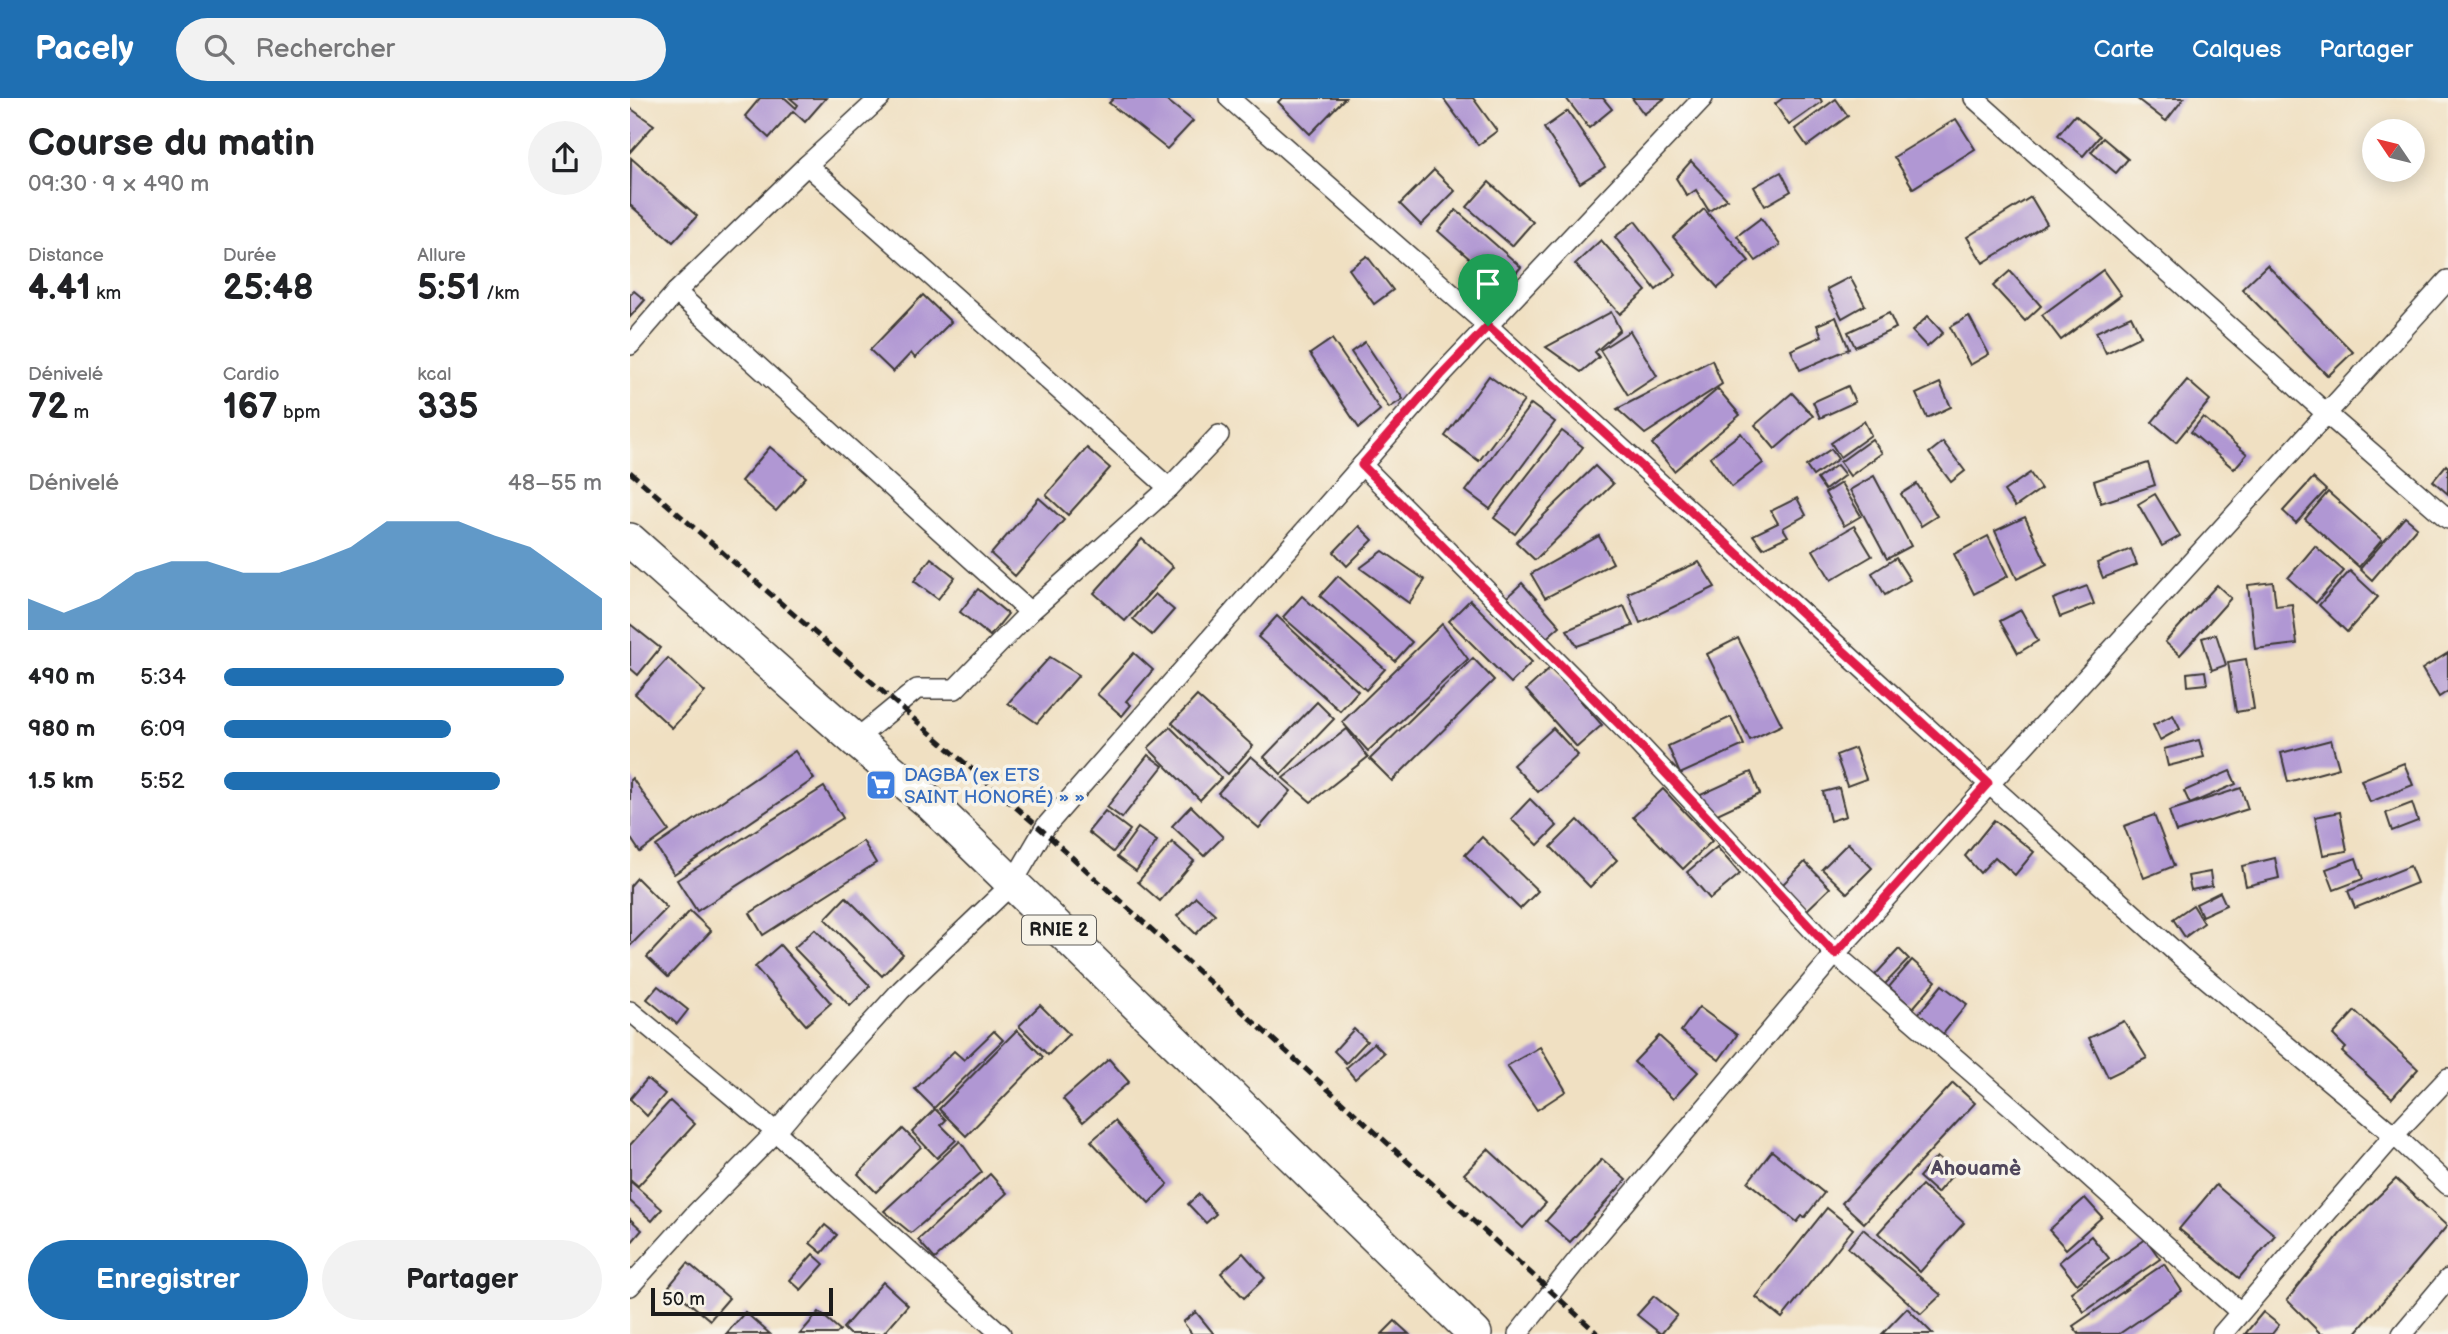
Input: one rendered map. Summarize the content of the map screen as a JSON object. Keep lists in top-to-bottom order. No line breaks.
{"streets":{"highway":["RNIE 2"]},"districts":["Ahouamè"],"places":{"supermarket":["DAGBA (ex ETS SAINT HONORÉ) » »"]},"scale_bar":"50 m","north":"top left","page":{"header":"Pacely","search":"Rechercher","nav":["Carte","Calques","Partager"],"heading":["Course du matin","09:30 · 9 × 490 m"],"stats":[["Distance","4.41 km"],["Durée","25:48"],["Allure","5:51 /km"],["Dénivelé","72 m"],["Cardio","167 bpm"],["kcal","335"]],"chart":["Dénivelé","48–55 m"],"list":[{"name":"490 m","note":"5:34"},{"name":"980 m","note":"6:09"},{"name":"1.5 km","note":"5:52"}],"buttons":["Enregistrer","Partager"],"scale":"50 m"}}
